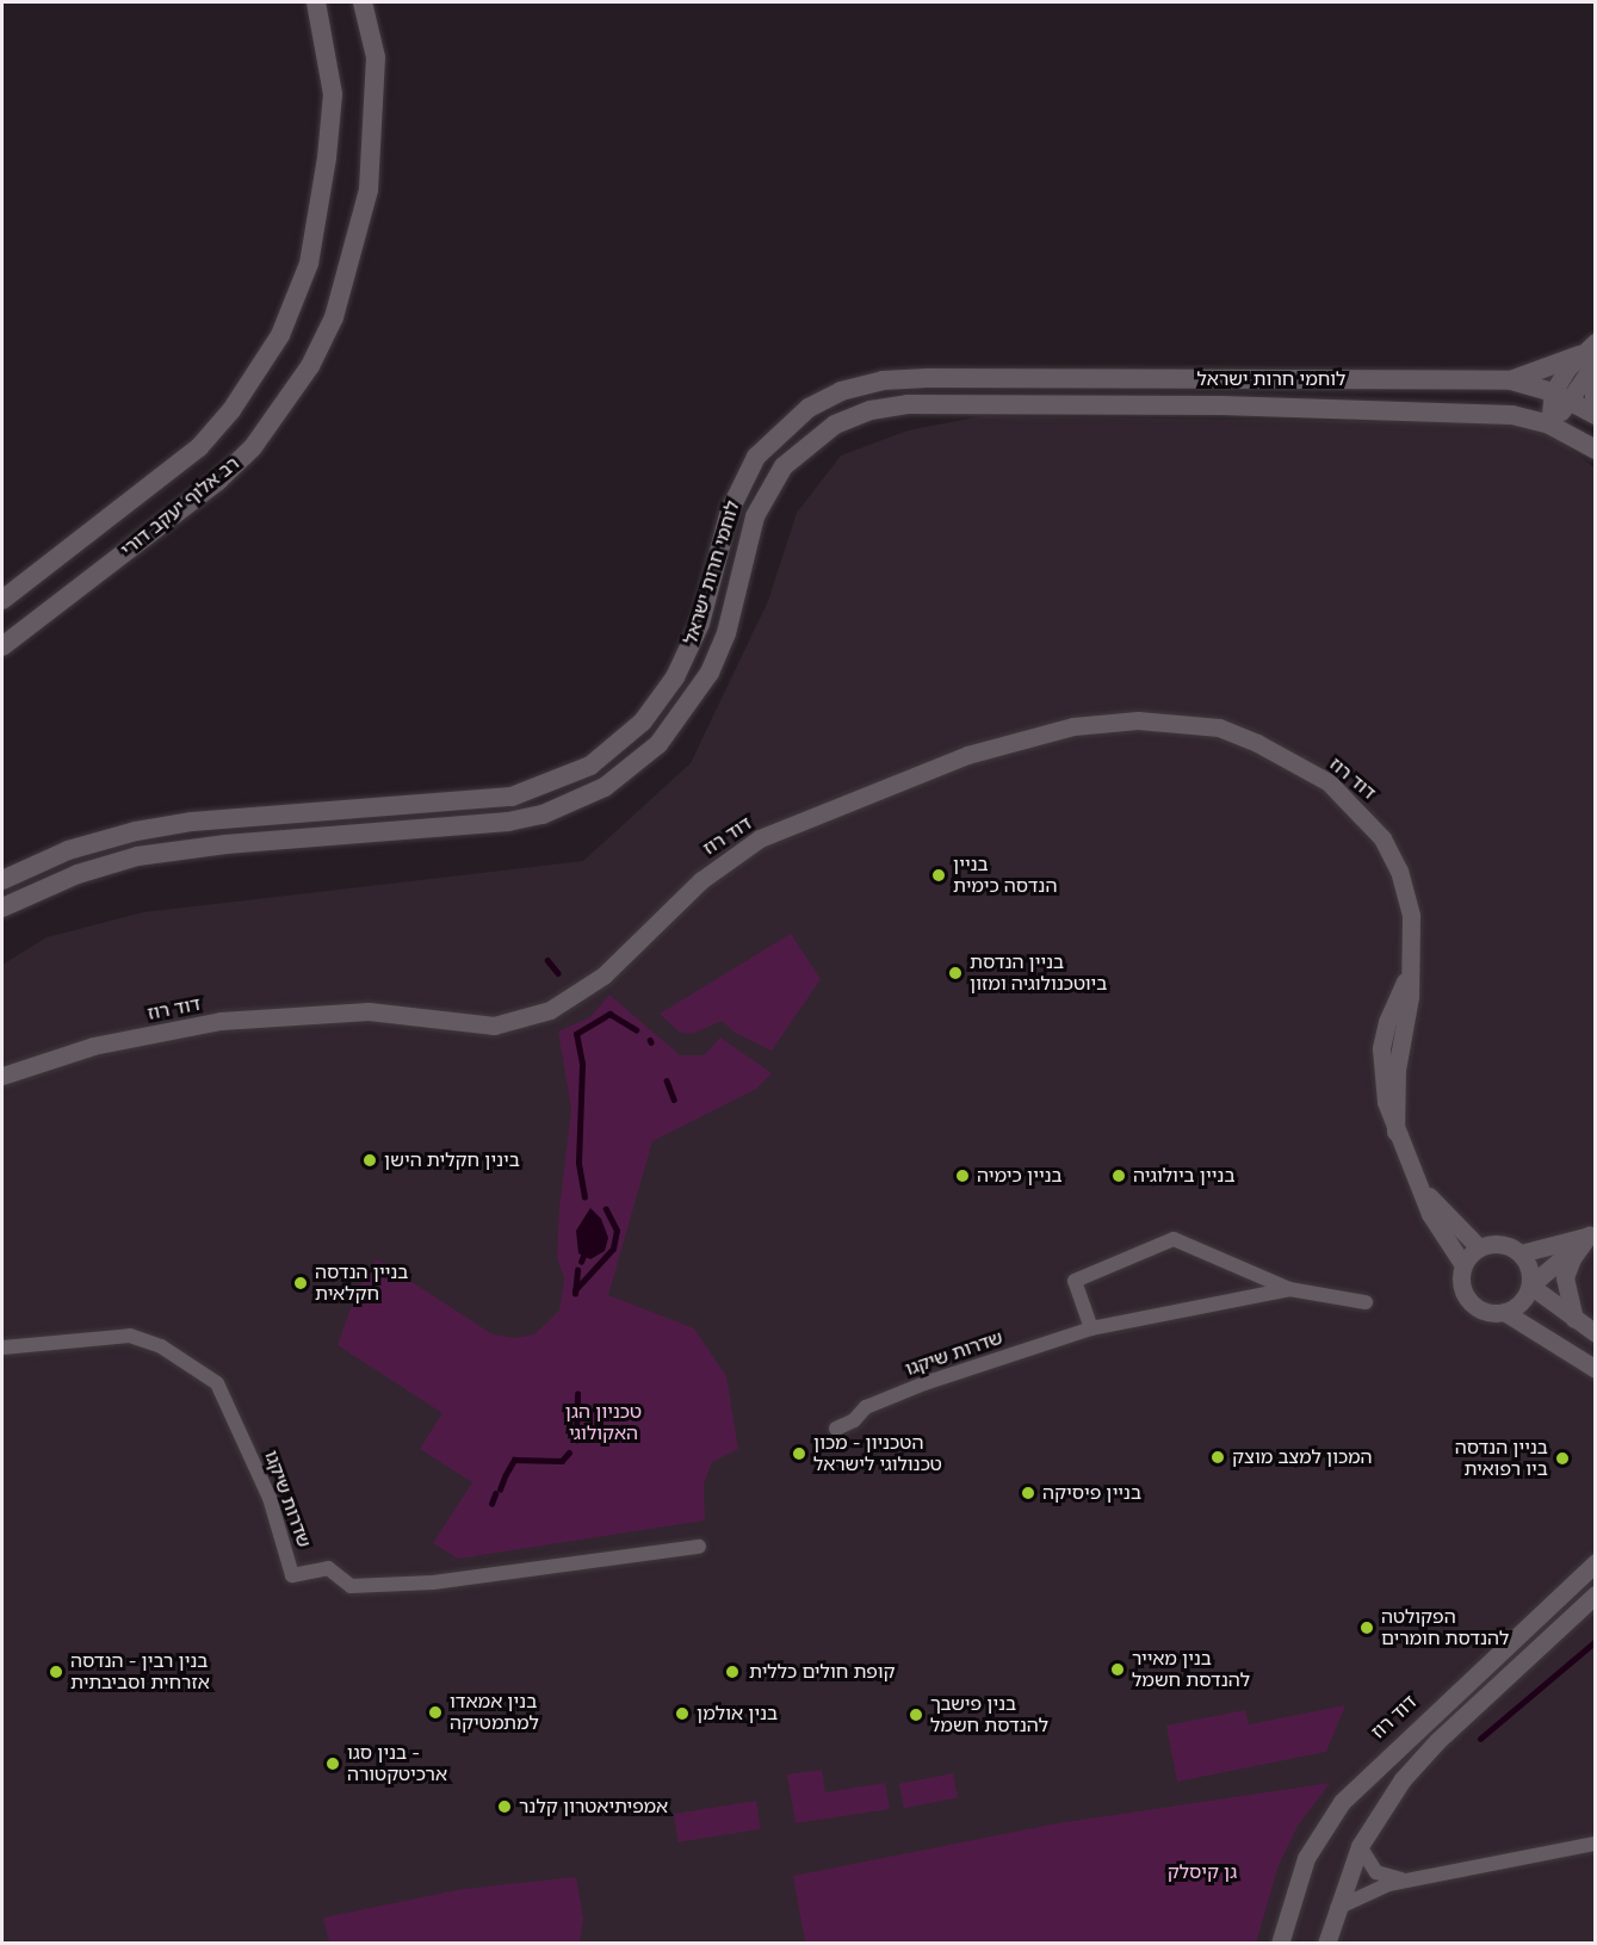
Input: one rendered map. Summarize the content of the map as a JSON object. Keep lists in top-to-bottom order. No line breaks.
{"streets":{"main road":["לוחמי חרות ישראל","רב אלוף יעקב דורי"],"street":["דוד רוז","שדרות שיקגו"]},"parks":["טכניון הגן האקולוגי","גן קיסלק"],"places":["בניין הנדסה כימית","בניין הנדסת ביוטכנולוגיה ומזון","בינין חקלית הישן","בניין כימיה","בניין ביולוגיה","בניין הנדסה חקלאית","הטכניון - מכון טכנולוגי לישראל","המכון למצב מוצק","בניין הנדסה ביו רפואית","בניין פיסיקה","הפקולטה להנדסת חומרים","בנין מאייר להנדסת חשמל","בנין רבין - הנדסה אזרחית וסביבתית","קופת חולים כללית","בנין אמאדו למתמטיקה","בנין אולמן","בנין פישבך להנדסת חשמל","בנין סגו - ארכיטקטורה","אמפיתיאטרון קלנר"]}
